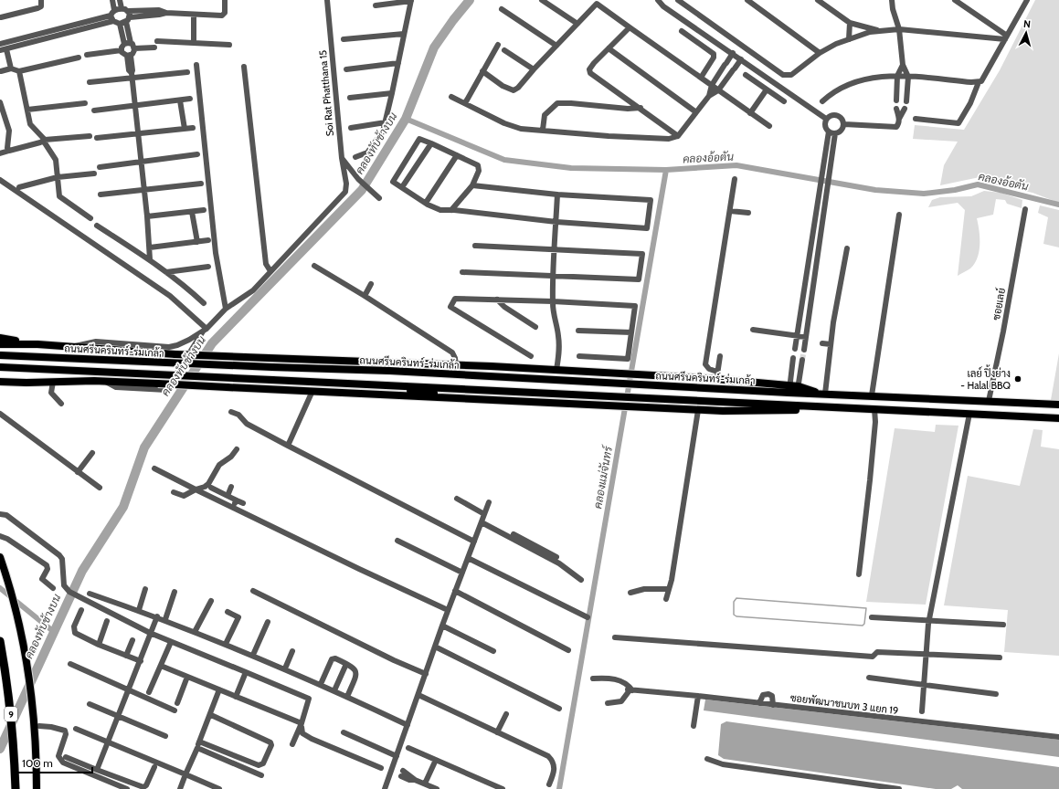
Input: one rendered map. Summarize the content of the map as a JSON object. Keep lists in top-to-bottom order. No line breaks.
{"streets":{"highway":["9"],"main road":["ถนนศรีนครินทร์-ร่มเกล้า"],"street":["Soi Rat Phatthana 15","ซอยเลย์","ซอยพัฒนาชนบท 3 แยก 19"]},"crossings":[["ซอยเลย์","ถนนศรีนครินทร์-ร่มเกล้า"]],"water":["คลองทับช้างบน","คลองอ้อตัน","คลองแม่จันทร์"],"places":["เลย์ ปิ้งย่าง - Halal BBQ"],"scale_bar":"100 m","north":"top"}
